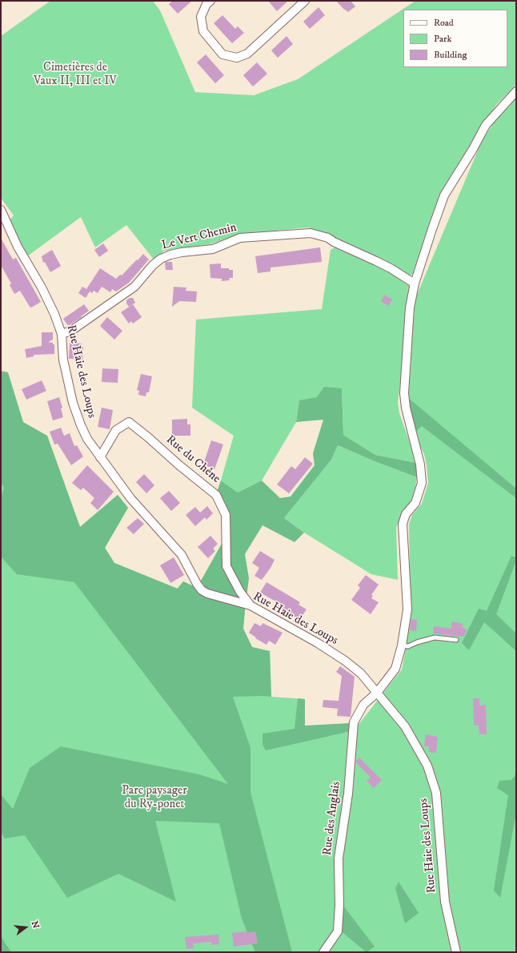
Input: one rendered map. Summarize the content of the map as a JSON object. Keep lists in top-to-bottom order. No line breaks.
{"streets":{"street":["Le Vert Chemin","Rue Haie des Loups","Rue du Chêne","Rue des Anglais"]},"crossings":[["Le Vert Chemin","Rue Haie des Loups"],["Le Vert Chemin","Rue des Anglais"],["Rue Haie des Loups","Rue du Chêne"],["Rue Haie des Loups","Rue des Anglais"]],"parks":["Cimetières de Vaux II, III et IV","Parc paysager du Ry-ponet"],"legend":["Road","Park","Building"],"north":"right"}
